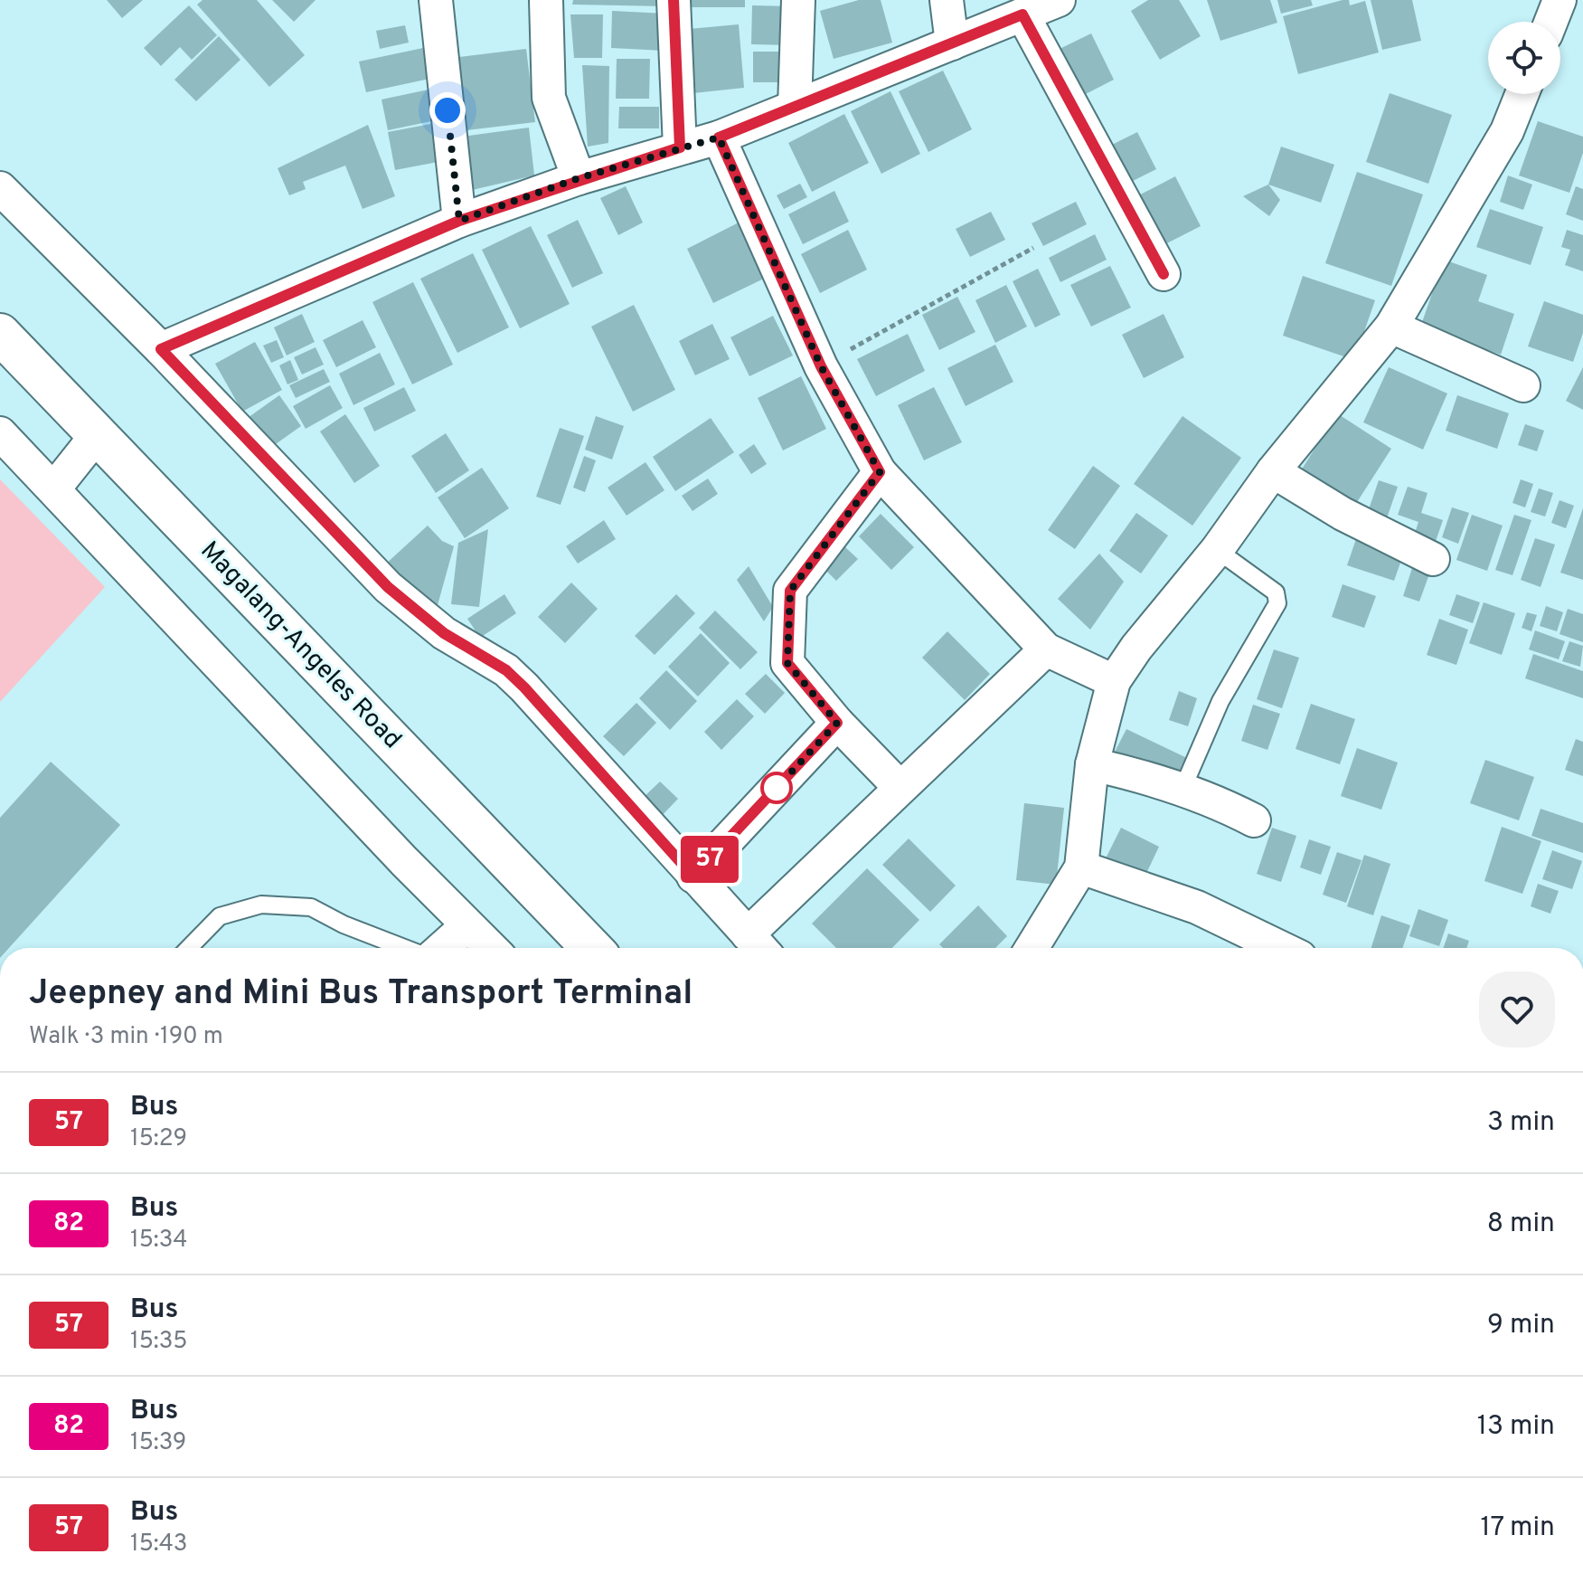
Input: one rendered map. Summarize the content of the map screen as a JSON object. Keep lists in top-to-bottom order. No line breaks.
{"streets":{"main road":["Magalang-Angeles Road"]},"lines":["bus line 57"],"page":{"on_map":"57","heading":["Jeepney and Mini Bus Transport Terminal","Walk · 3 min · 190 m"],"list":[{"mark":"57","name":"Bus","note":"15:29","value":"3 min"},{"mark":"82","name":"Bus","note":"15:34","value":"8 min"},{"mark":"57","name":"Bus","note":"15:35","value":"9 min"},{"mark":"82","name":"Bus","note":"15:39","value":"13 min"},{"mark":"57","name":"Bus","note":"15:43","value":"17 min"}]}}
